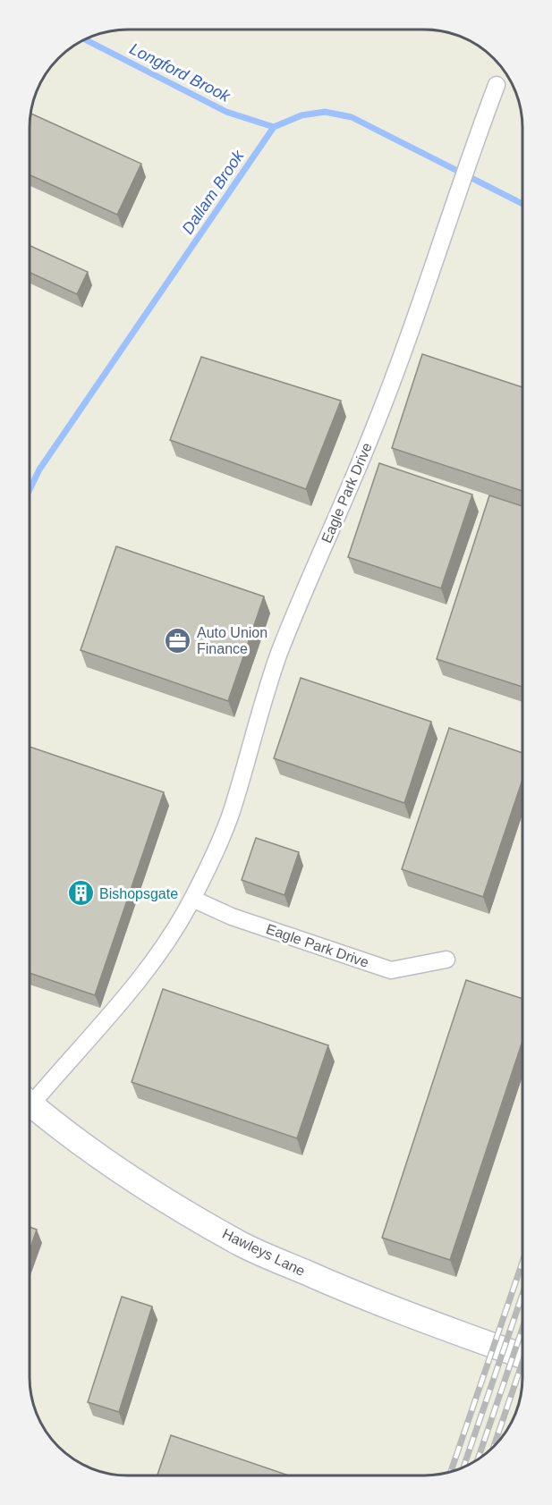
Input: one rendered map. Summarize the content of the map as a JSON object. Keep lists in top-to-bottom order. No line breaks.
{"streets":{"street":["Eagle Park Drive","Hawleys Lane"]},"water":["Longford Brook","Dallam Brook"],"places":{"office":["Auto Union Finance"],"building":["Bishopsgate"]}}
